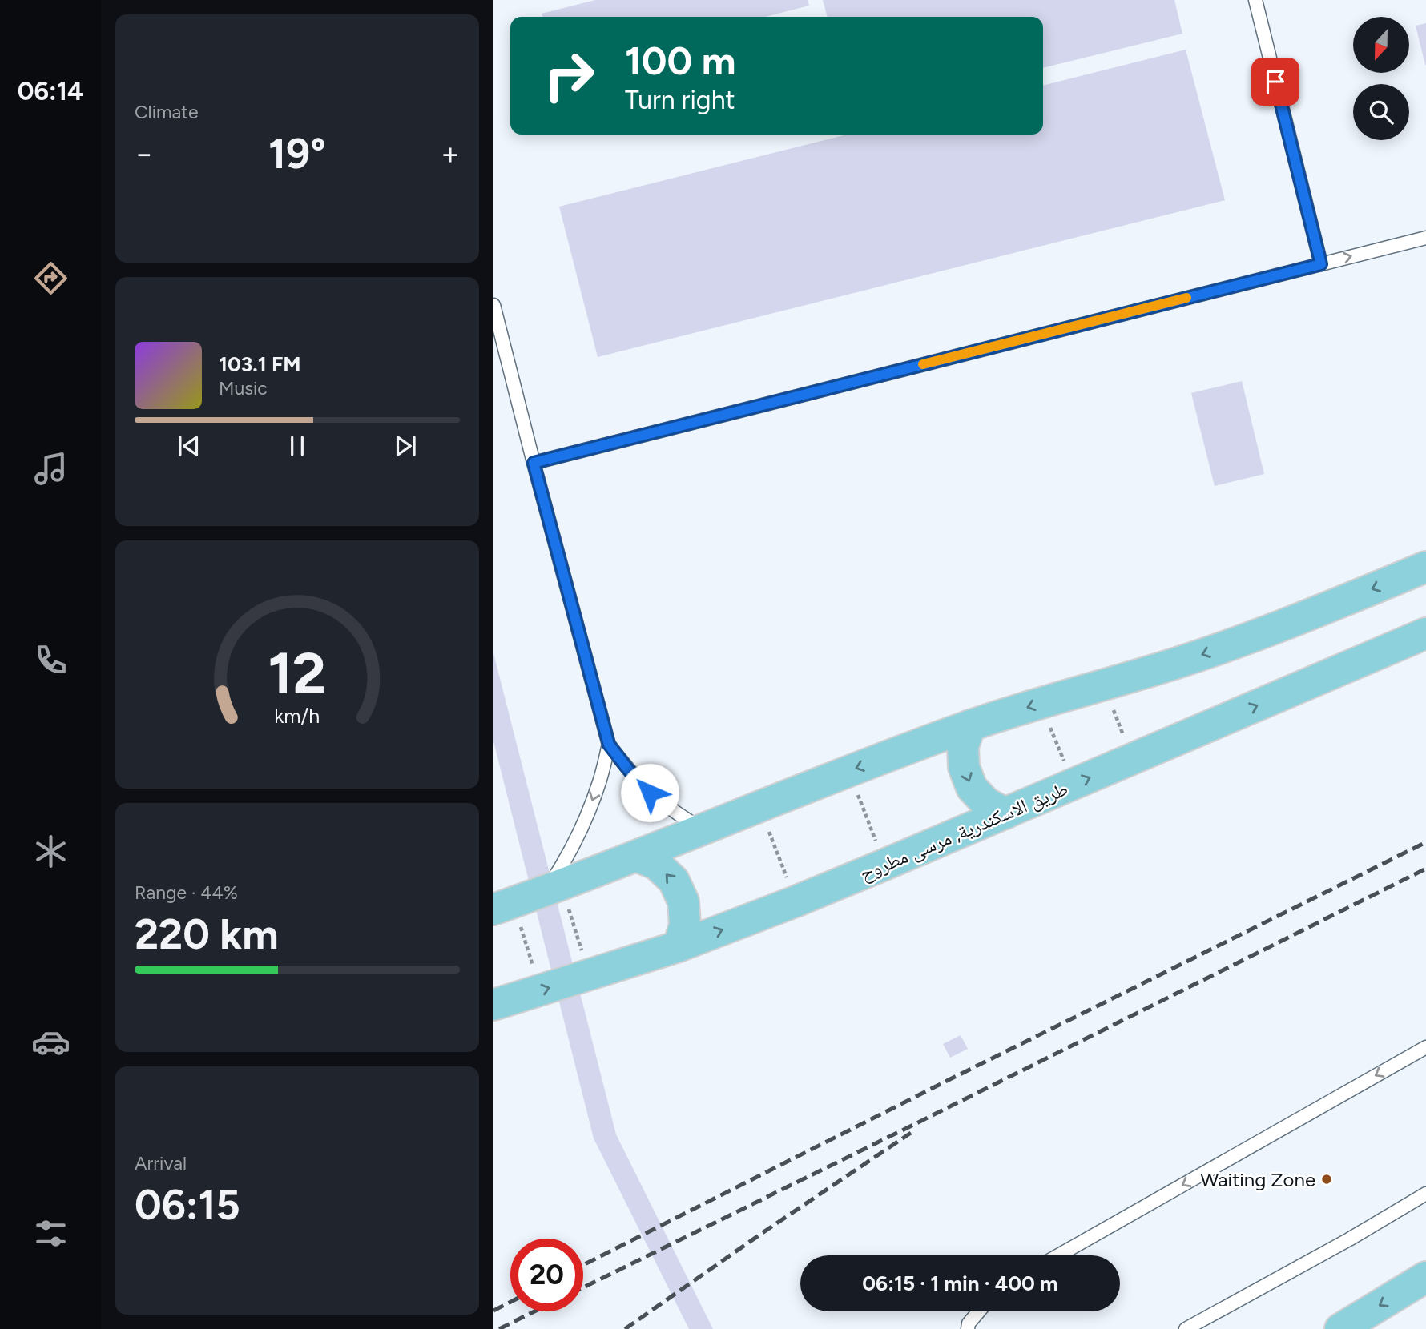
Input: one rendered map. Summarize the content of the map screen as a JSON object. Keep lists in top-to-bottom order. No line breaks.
{"streets":{"main road":["طريق الاسكندرية, مرسى مطروح"]},"places":["Waiting Zone"],"north":"bottom","page":{"tabs":"06:14","tile":["Climate",["Range · 44%","220 km"],["Arrival","06:15"]],"turn":["100 m","Turn right"],"heat":["−","19°","+"],"song":["103.1 FM","Music"],"limit":"20","trip":"06:15 · 1 min · 400 m","gauge":["12","km/h"]}}
